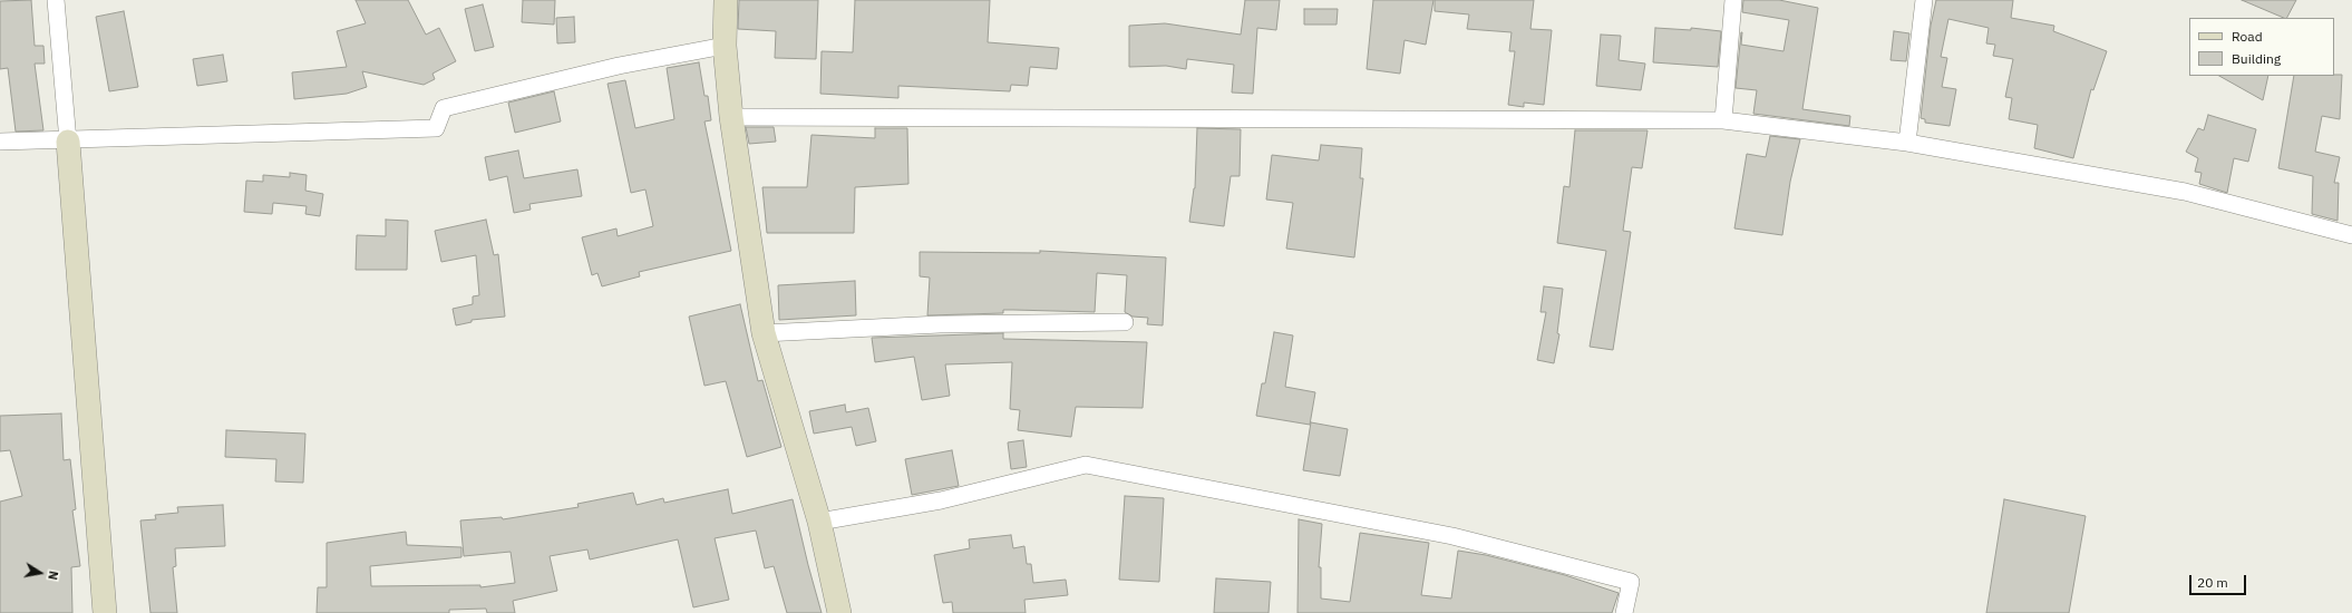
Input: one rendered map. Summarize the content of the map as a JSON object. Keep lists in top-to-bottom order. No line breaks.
{"legend":["Road","Building"],"scale_bar":"20 m","north":"right"}
